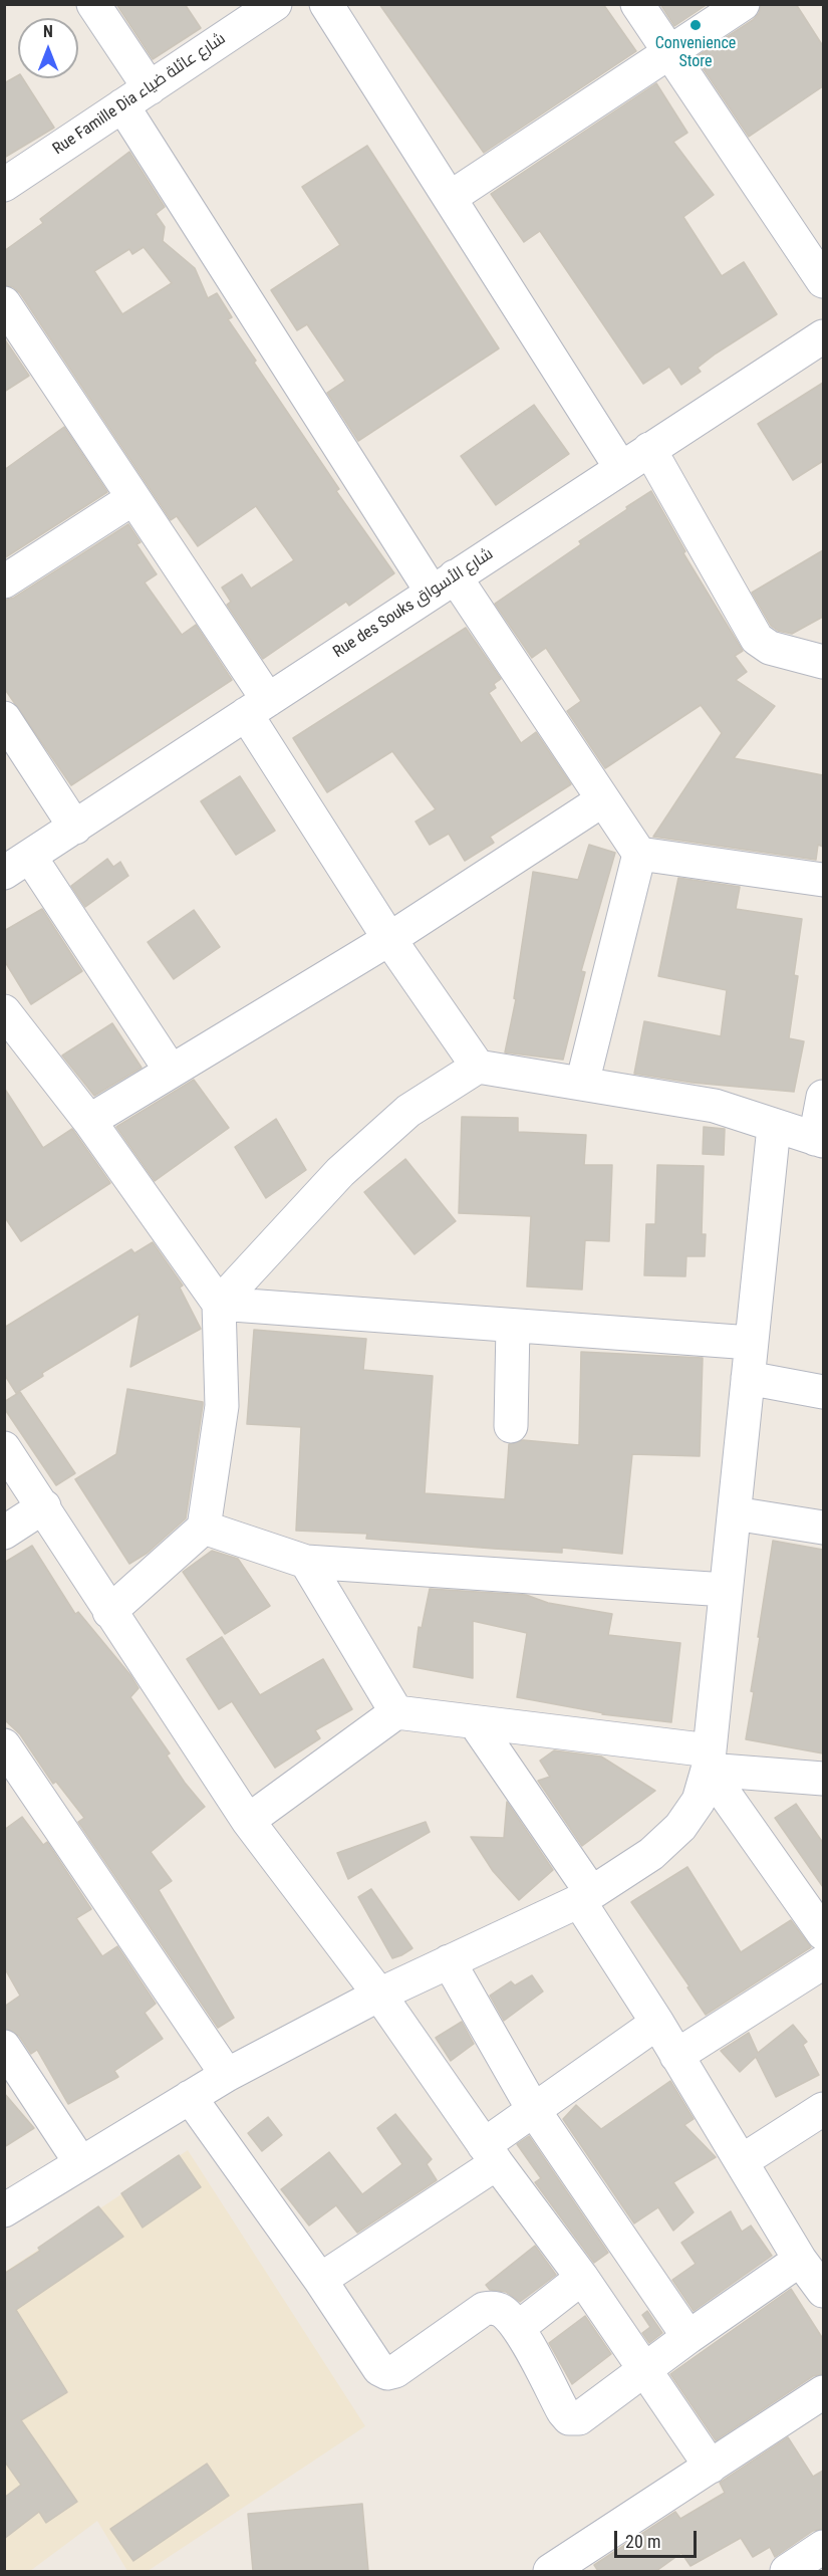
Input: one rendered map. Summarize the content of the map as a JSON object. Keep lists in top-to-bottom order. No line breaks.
{"streets":{"street":["Rue Famille Dia شارع عائلة ضياء","Rue des Souks شارع الأسواق"]},"places":["Convenience Store"],"scale_bar":"20 m","north":"top"}
